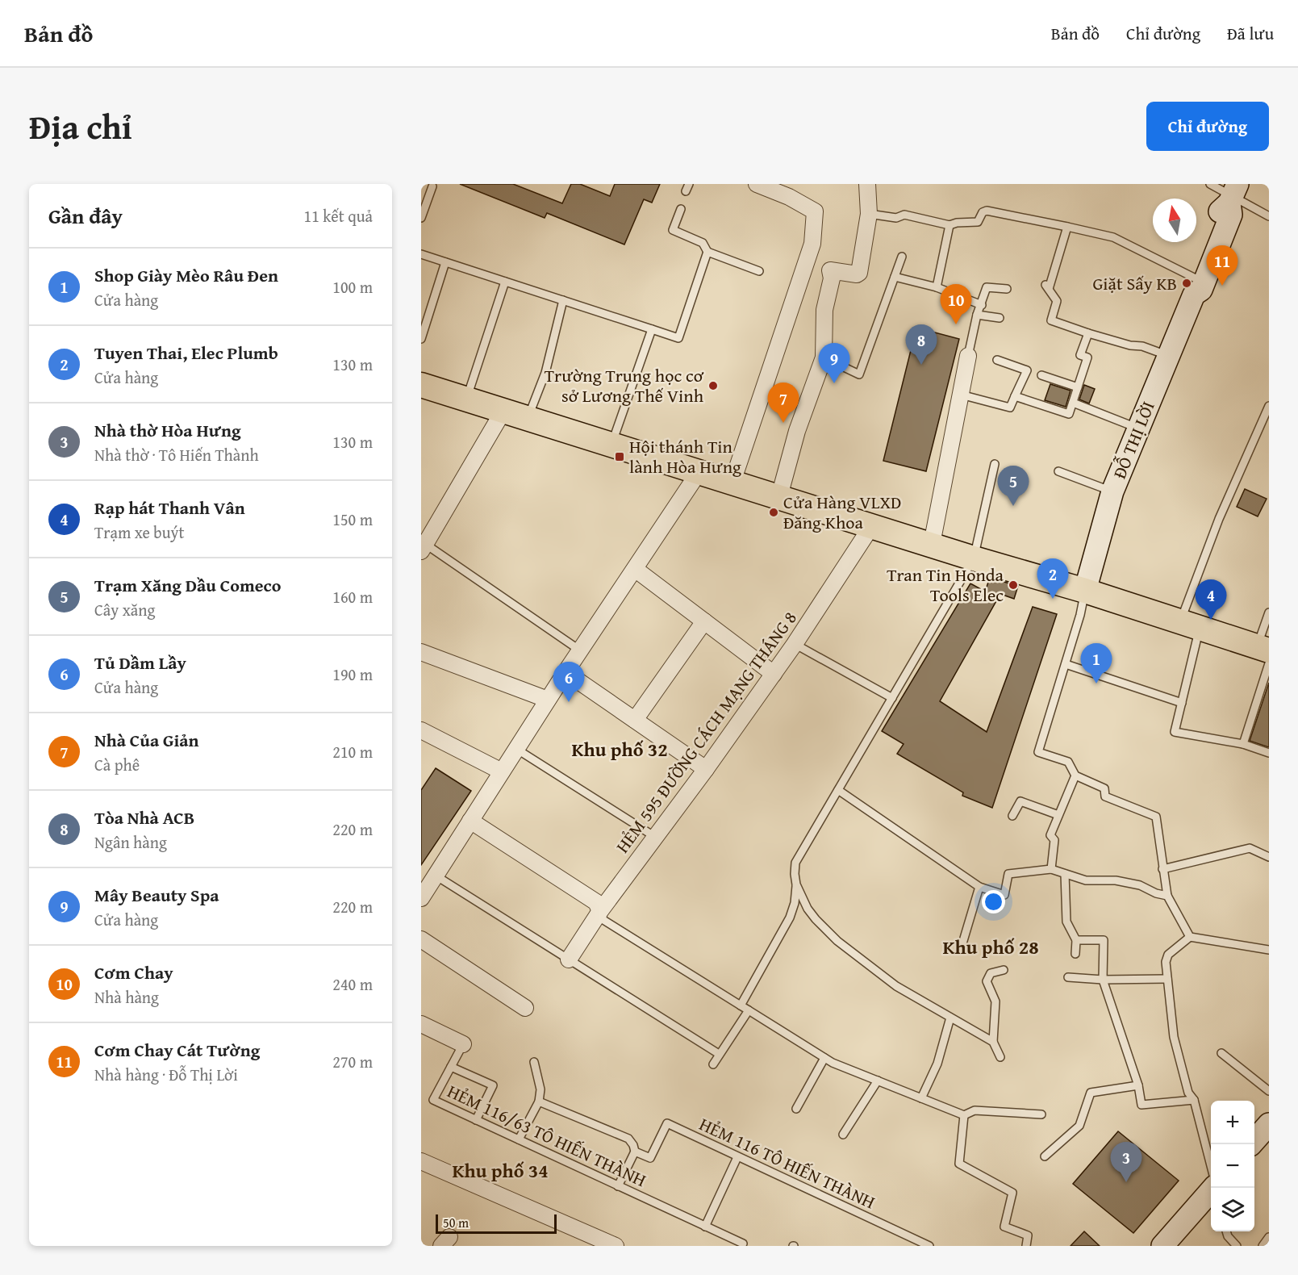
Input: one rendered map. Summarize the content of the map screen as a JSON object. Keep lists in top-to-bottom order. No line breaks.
{"streets":{"street":["ĐỖ THỊ LỜI","HẺM 595 ĐƯỜNG CÁCH MẠNG THÁNG 8"],"lane":["HẺM 116/63 TÔ HIẾN THÀNH","HẺM 116 TÔ HIẾN THÀNH"]},"districts":["Khu phố 32","Khu phố 28","Khu phố 34"],"places":{"other":["Giặt Sấy KB","Trường Trung học cơ sở Lương Thế Vinh","Cửa Hàng VLXD Đăng Khoa","Tran Tin Honda Tools Elec"],"transit":["Hội thánh Tin lành Hòa Hưng"]},"scale_bar":"50 m","north":"top","page":{"header":"Bản đồ","nav":["Bản đồ","Chỉ đường","Đã lưu"],"title":"Địa chỉ","buttons":"Chỉ đường","heading":["Gần đây","11 kết quả"],"pins":["11","10","8","9","7","5","2","4","1","6","3"],"list":[{"mark":"1","name":"Shop Giày Mèo Râu Đen","note":"Cửa hàng","value":"100 m"},{"mark":"2","name":"Tuyen Thai, Elec Plumb","note":"Cửa hàng","value":"130 m"},{"mark":"3","name":"Nhà thờ Hòa Hưng","note":"Nhà thờ · Tô Hiến Thành","value":"130 m"},{"mark":"4","name":"Rạp hát Thanh Vân","note":"Trạm xe buýt","value":"150 m"},{"mark":"5","name":"Trạm Xăng Dầu Comeco","note":"Cây xăng","value":"160 m"},{"mark":"6","name":"Tủ Dầm Lầy","note":"Cửa hàng","value":"190 m"},{"mark":"7","name":"Nhà Của Giản","note":"Cà phê","value":"210 m"},{"mark":"8","name":"Tòa Nhà ACB","note":"Ngân hàng","value":"220 m"},{"mark":"9","name":"Mây Beauty Spa","note":"Cửa hàng","value":"220 m"},{"mark":"10","name":"Cơm Chay","note":"Nhà hàng","value":"240 m"},{"mark":"11","name":"Cơm Chay Cát Tường","note":"Nhà hàng · Đỗ Thị Lời","value":"270 m"}],"map_buttons":["+","−"],"scale":"50 m"}}
